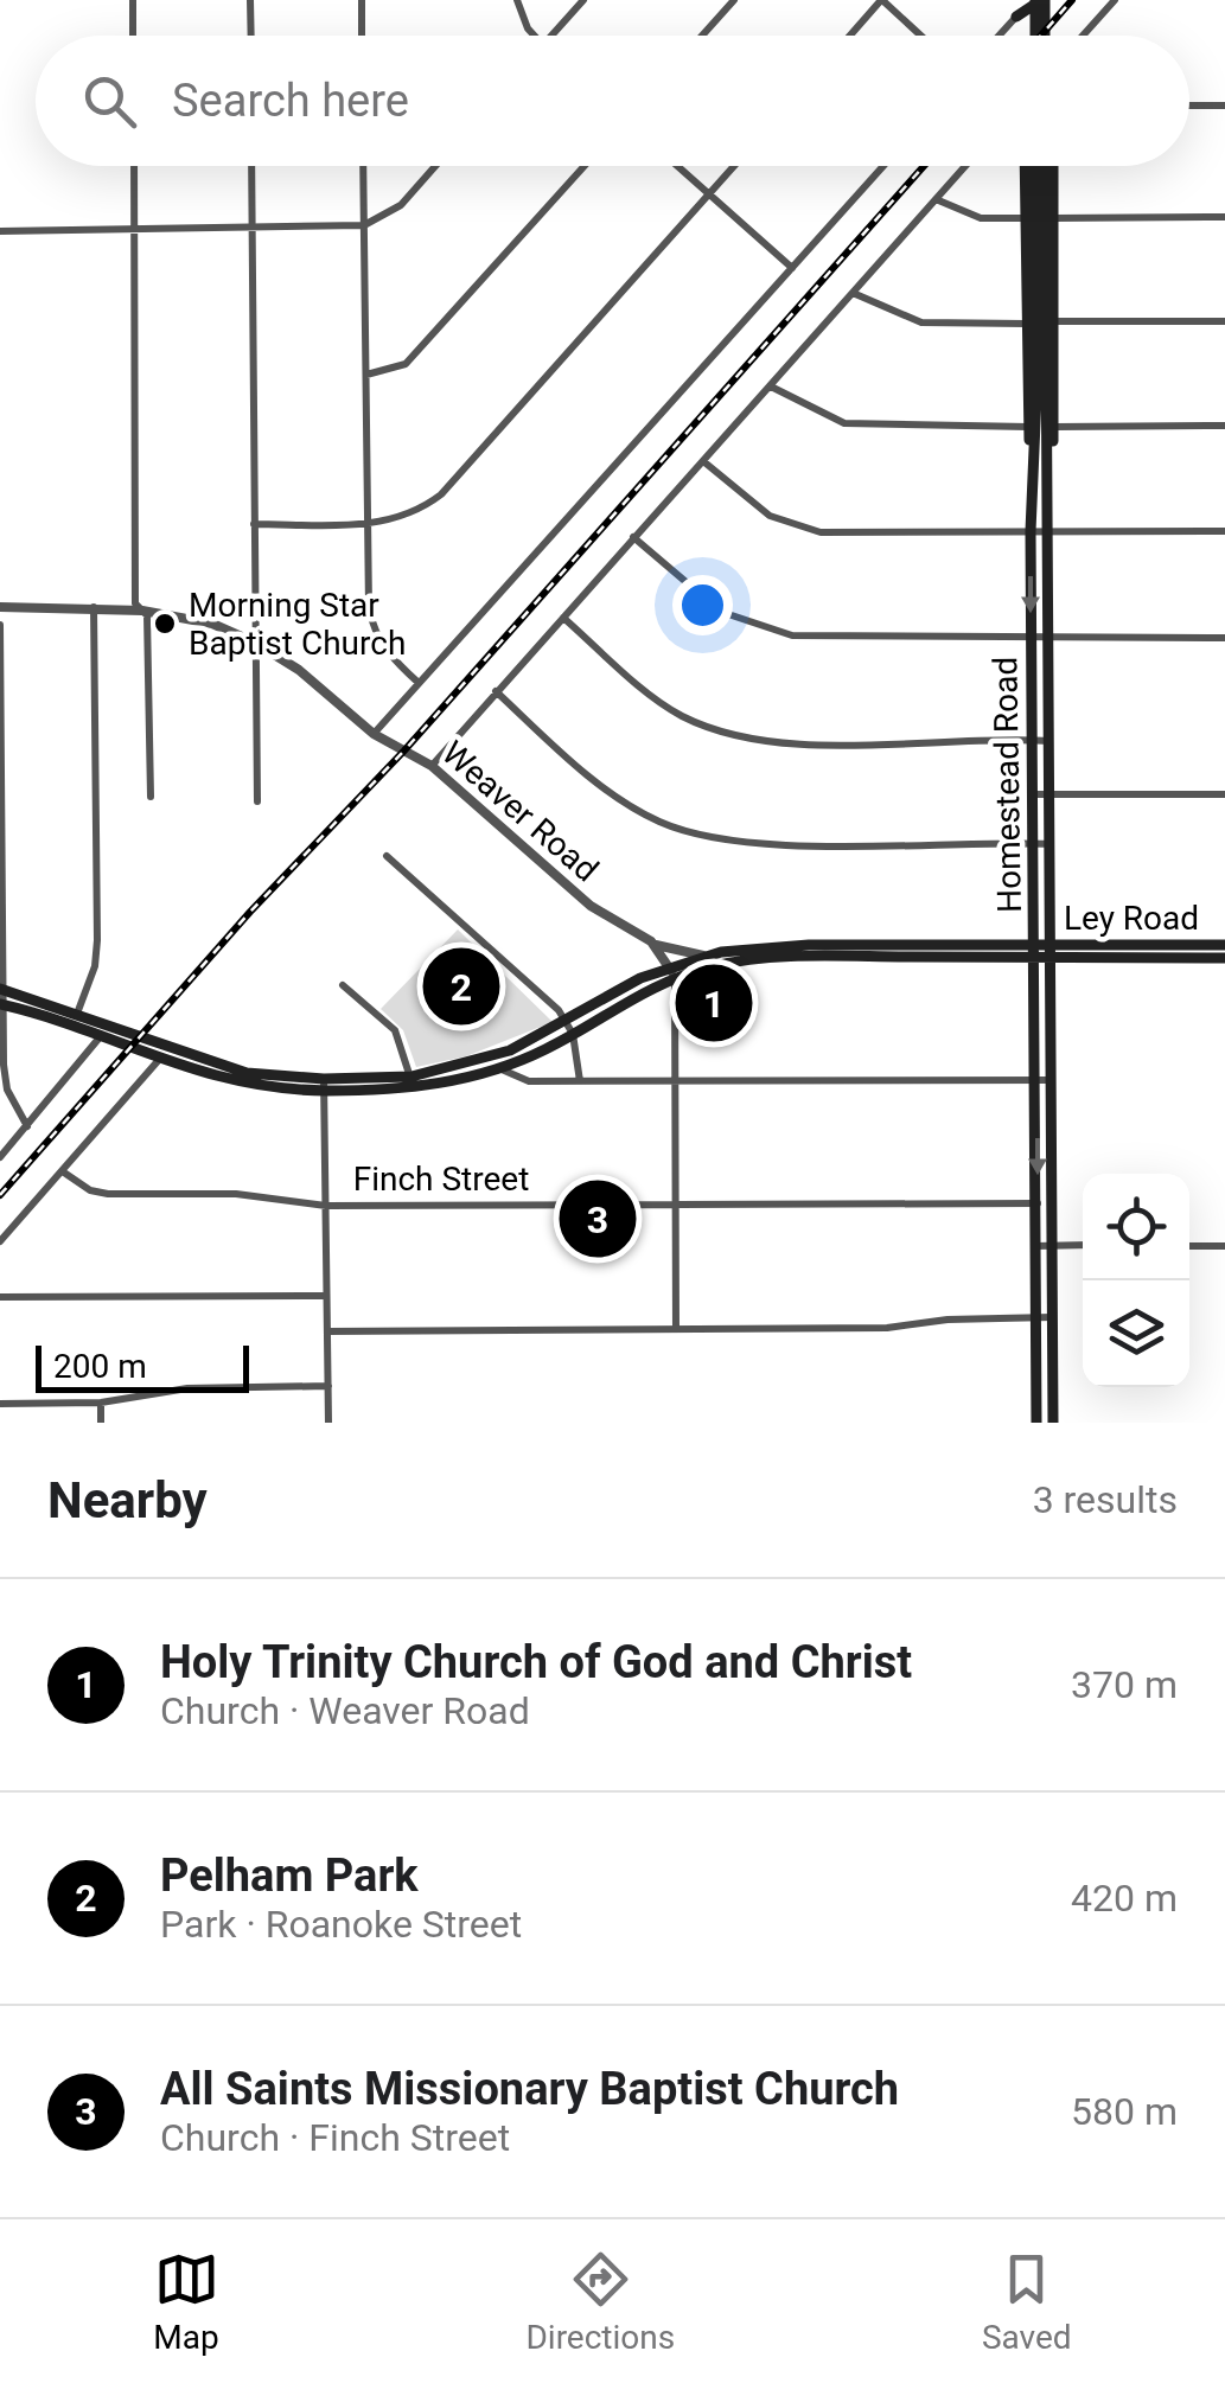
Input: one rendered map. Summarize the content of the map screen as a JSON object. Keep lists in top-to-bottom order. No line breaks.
{"streets":{"main road":["Homestead Road","Ley Road"],"street":["Weaver Road","Finch Street"]},"crossings":[["Homestead Road","Ley Road"],["Homestead Road","Finch Street"]],"places":["Morning Star Baptist Church"],"scale_bar":"200 m","page":{"search":"Search here","pins":["2","1","3"],"scale":"200 m","heading":["Nearby","3 results"],"list":[{"mark":"1","name":"Holy Trinity Church of God and Christ","note":"Church · Weaver Road","value":"370 m"},{"mark":"2","name":"Pelham Park","note":"Park · Roanoke Street","value":"420 m"},{"mark":"3","name":"All Saints Missionary Baptist Church","note":"Church · Finch Street","value":"580 m"}],"nav":["Map","Directions","Saved"]}}
